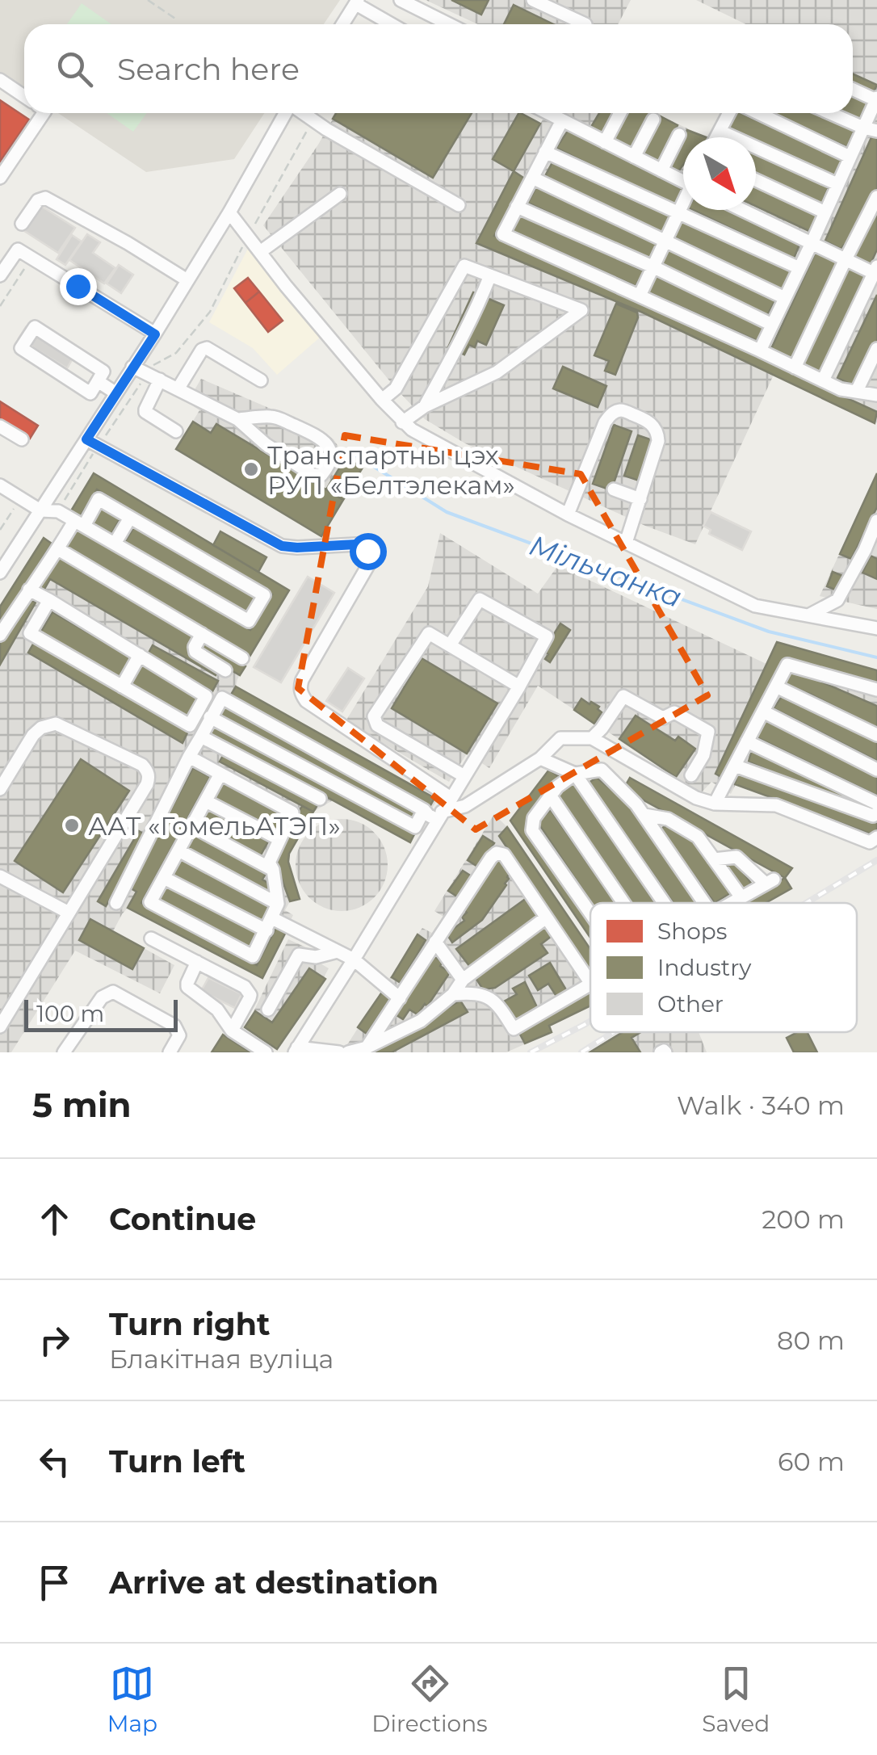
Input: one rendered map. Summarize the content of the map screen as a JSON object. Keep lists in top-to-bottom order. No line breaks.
{"water":["Мільчанка"],"places":["Транспартны цэх РУП «Белтэлекам»","ААТ «ГомельАТЭП»"],"legend":["Shops","Industry","Other"],"scale_bar":"100 m","north":"bottom right","page":{"search":"Search here","scale":"100 m","heading":["5 min","Walk · 340 m"],"list":[["Continue","200 m"],["Turn right","Блакітная вуліца","80 m"],["Turn left","60 m"],"Arrive at destination"],"nav":["Map","Directions","Saved"]}}
